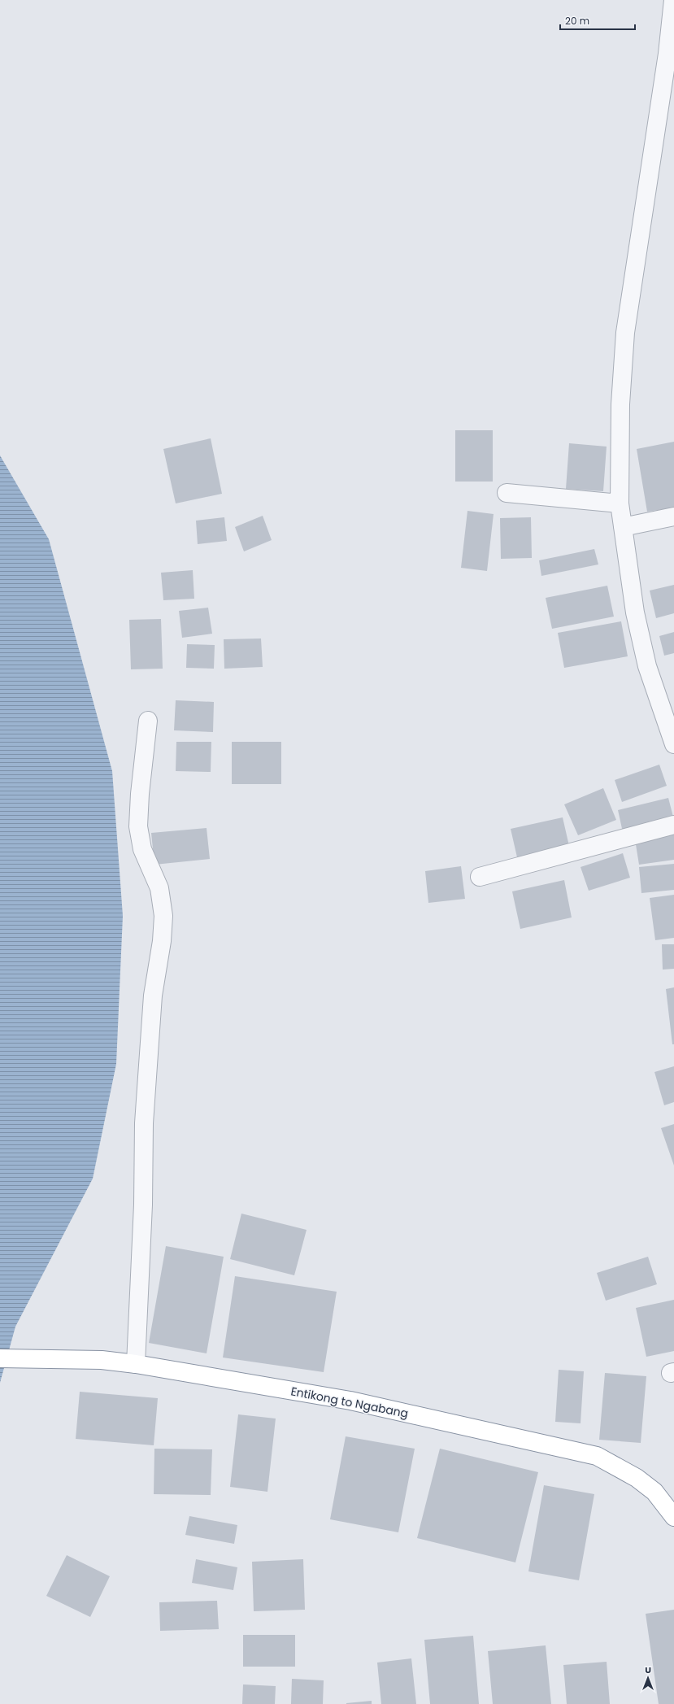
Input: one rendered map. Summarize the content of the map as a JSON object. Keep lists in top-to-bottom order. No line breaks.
{"streets":{"highway":["Entikong to Ngabang"]},"scale_bar":"20 m","north":"top"}
